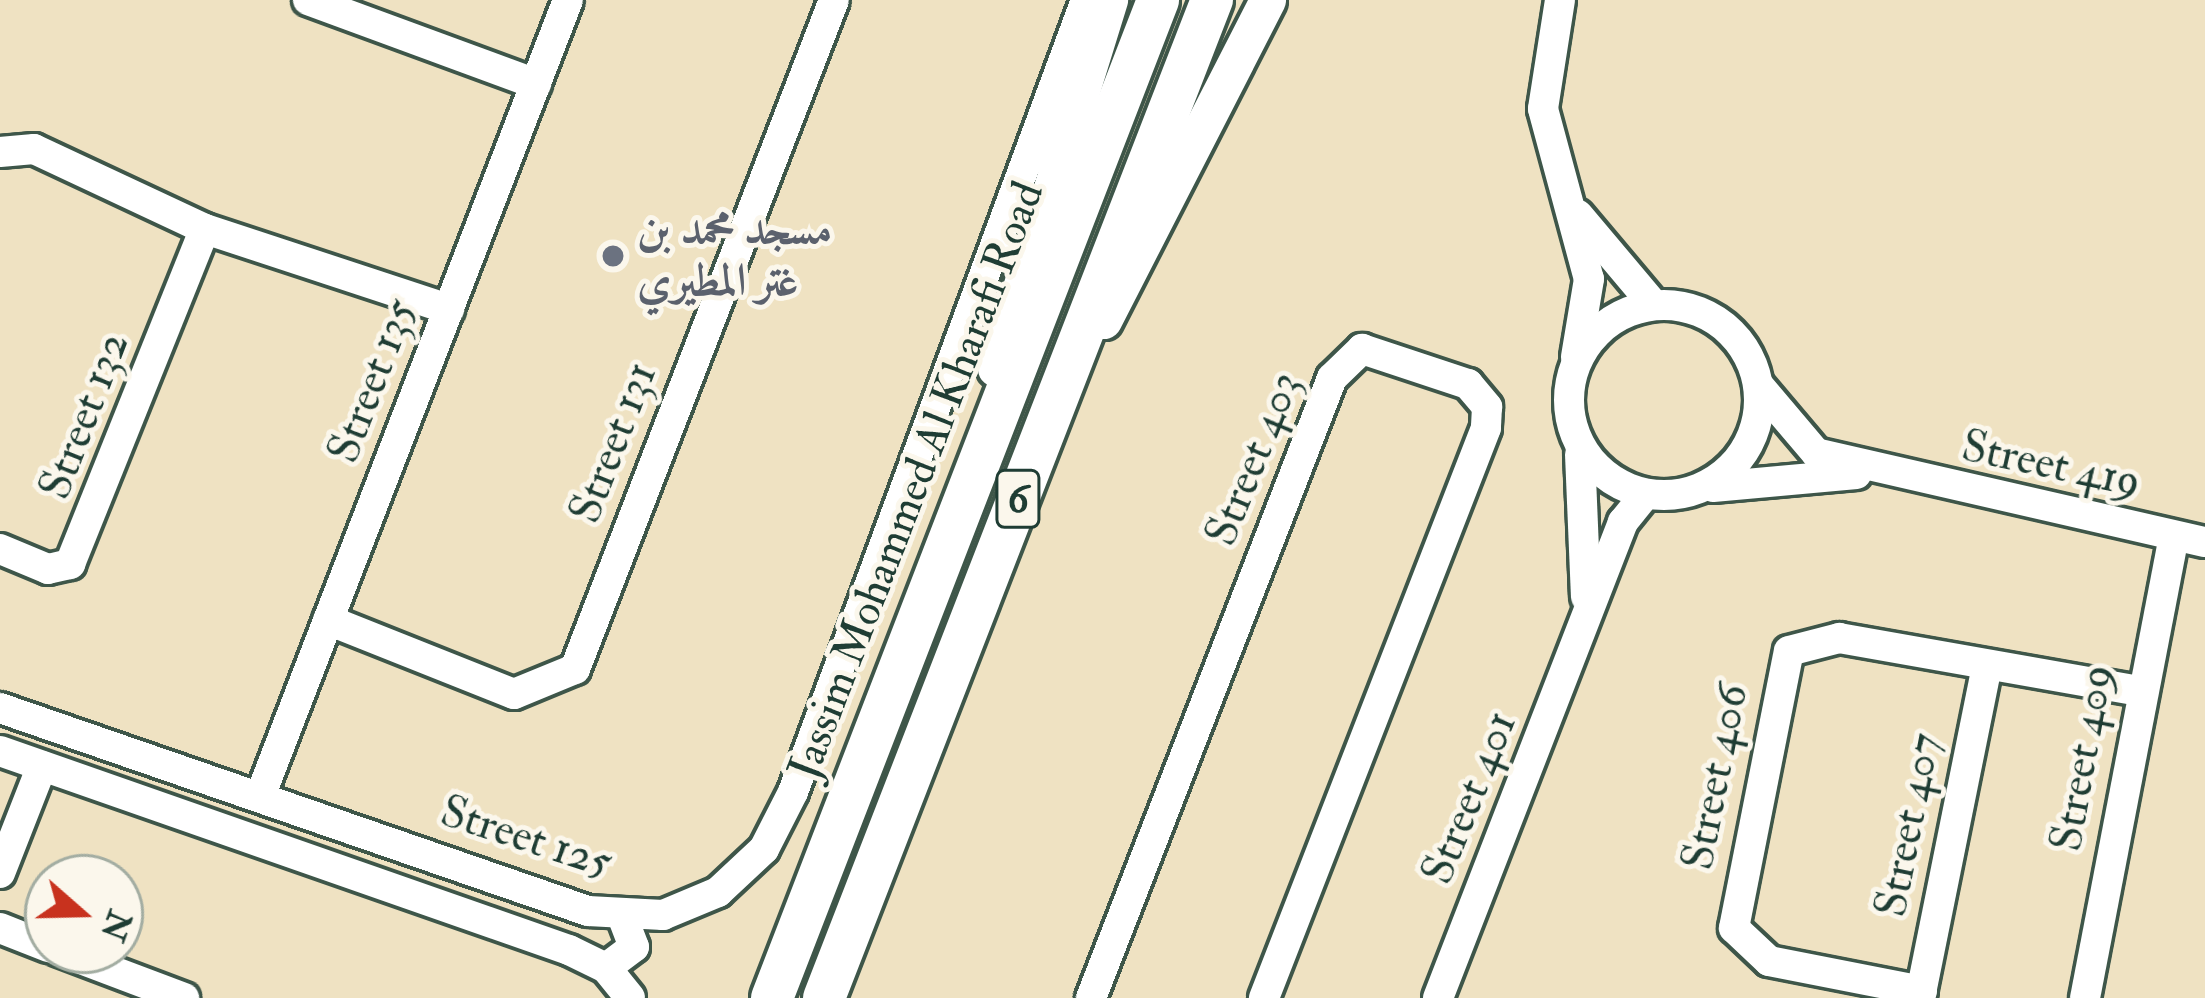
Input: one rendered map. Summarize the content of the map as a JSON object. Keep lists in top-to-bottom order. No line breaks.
{"streets":{"highway":["Jassim Mohammed Al Kharafi Road","6"],"street":["Street 135","Street 132","Street 131","Street 403","Street 419","Street 409","Street 406","Street 401","Street 407","Street 125"]},"crossings":[["Street 135","Street 131"],["Street 135","Street 125"],["Street 419","Street 409"],["Street 419","Street 401"],["Street 409","Street 406"],["Street 406","Street 407"]],"places":["مسجد محمد بن غتر المطيري"],"north":"right"}
